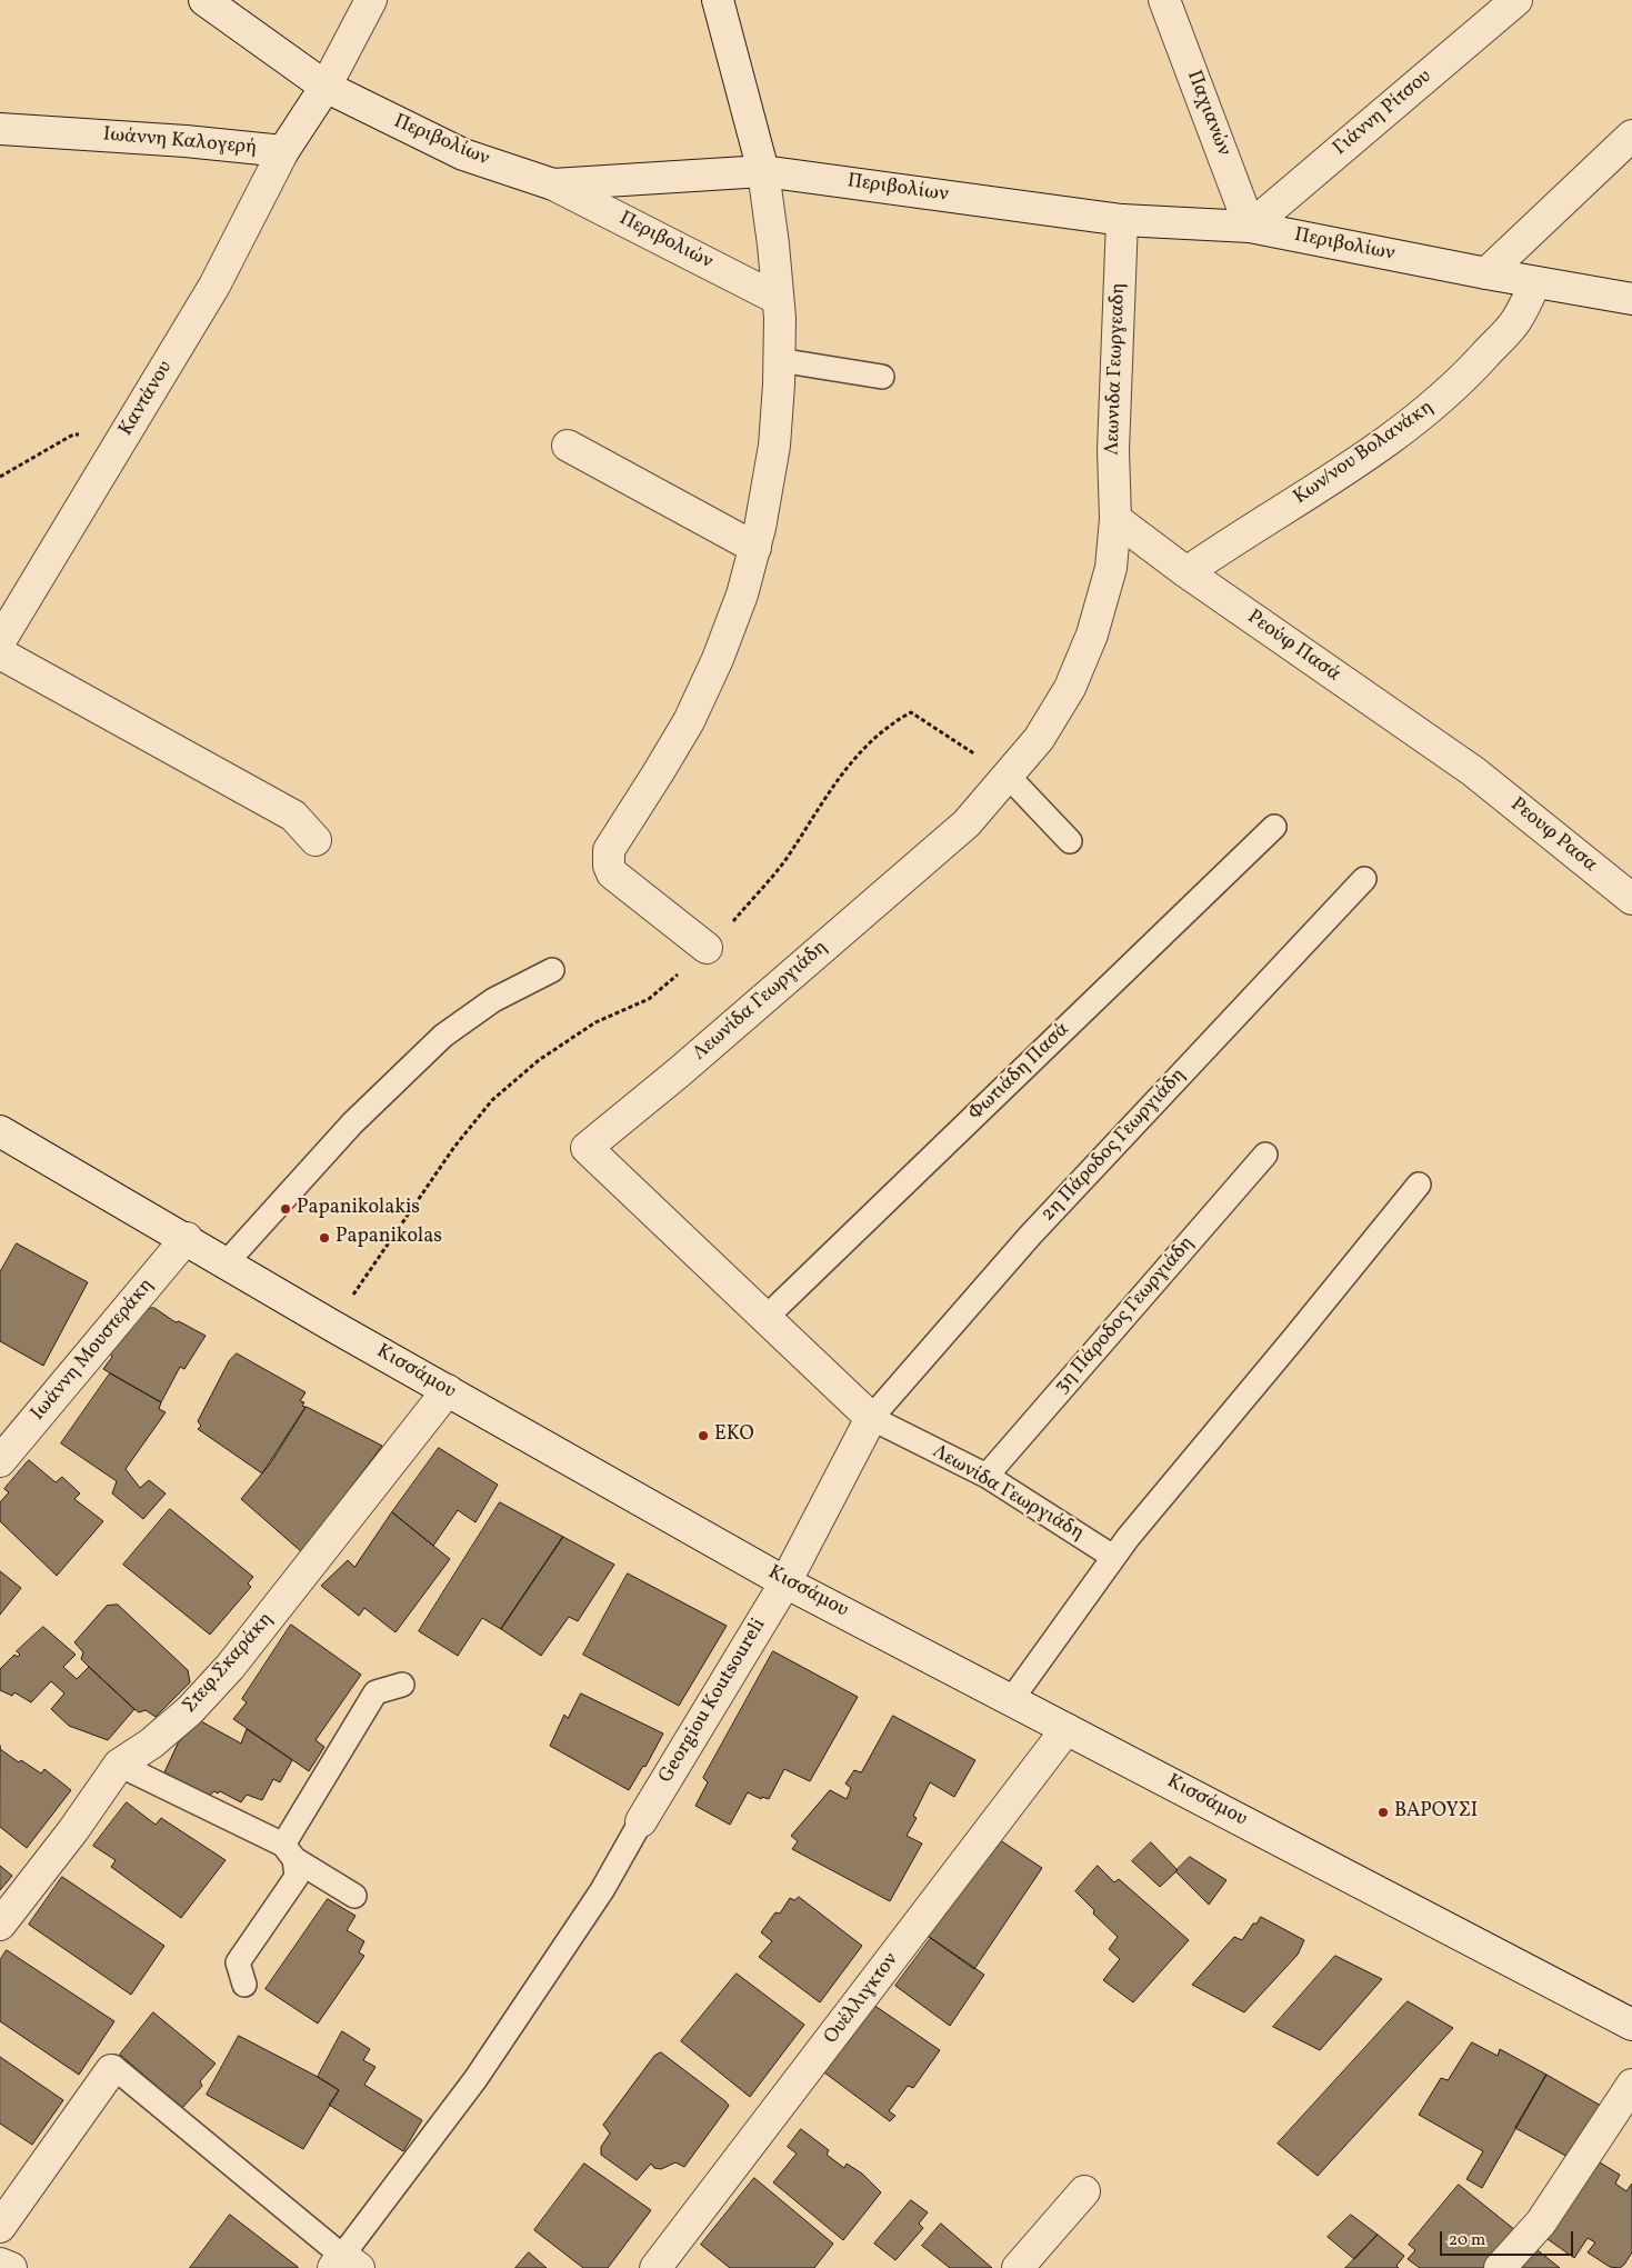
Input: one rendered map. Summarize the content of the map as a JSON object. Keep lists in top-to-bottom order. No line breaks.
{"streets":{"street":["Παχιανών","Γιάννη Ρίτσου","Περιβολίων","Ιωάννη Καλογερή","Περιβολιών","Λεωνιδα Γεωργεαδη","Καντάνου","Κων/νου Βολανάκη","Ρεούφ Πασά","Ρεουφ Ρασα","Λεωνίδα Γεωργιάδη","Ιωάννη Μουστεράκη","Κισσάμου","Στεφ.Σκαράκη","Georgiou Koutsoureli","Ουέλλιγκτον"],"lane":["Φωτιάδη Πασά","2η Πάροδος Γεωργιάδη","3η Πάροδος Γεωργιάδη"]},"crossings":[["Παχιανών","Γιάννη Ρίτσου"],["Παχιανών","Περιβολίων"],["Γιάννη Ρίτσου","Περιβολίων"],["Περιβολίων","Ιωάννη Καλογερή"],["Περιβολίων","Περιβολιών"],["Περιβολίων","Λεωνιδα Γεωργεαδη"],["Περιβολίων","Κων/νου Βολανάκη"],["Ιωάννη Καλογερή","Καντάνου"],["Λεωνιδα Γεωργεαδη","Ρεούφ Πασά"],["Λεωνιδα Γεωργεαδη","Λεωνίδα Γεωργιάδη"],["Κων/νου Βολανάκη","Ρεούφ Πασά"],["Ρεούφ Πασά","Ρεουφ Ρασα"],["Ρεούφ Πασά","Λεωνίδα Γεωργιάδη"],["Λεωνίδα Γεωργιάδη","Φωτιάδη Πασά"],["Λεωνίδα Γεωργιάδη","2η Πάροδος Γεωργιάδη"],["Λεωνίδα Γεωργιάδη","3η Πάροδος Γεωργιάδη"],["Ιωάννη Μουστεράκη","Κισσάμου"],["Κισσάμου","Στεφ.Σκαράκη"],["Κισσάμου","Georgiou Koutsoureli"],["Κισσάμου","Ουέλλιγκτον"]],"places":["Papanikolakis","Papanikolas","EKO","ΒΑΡΟΥΣΙ"],"scale_bar":"20 m"}
